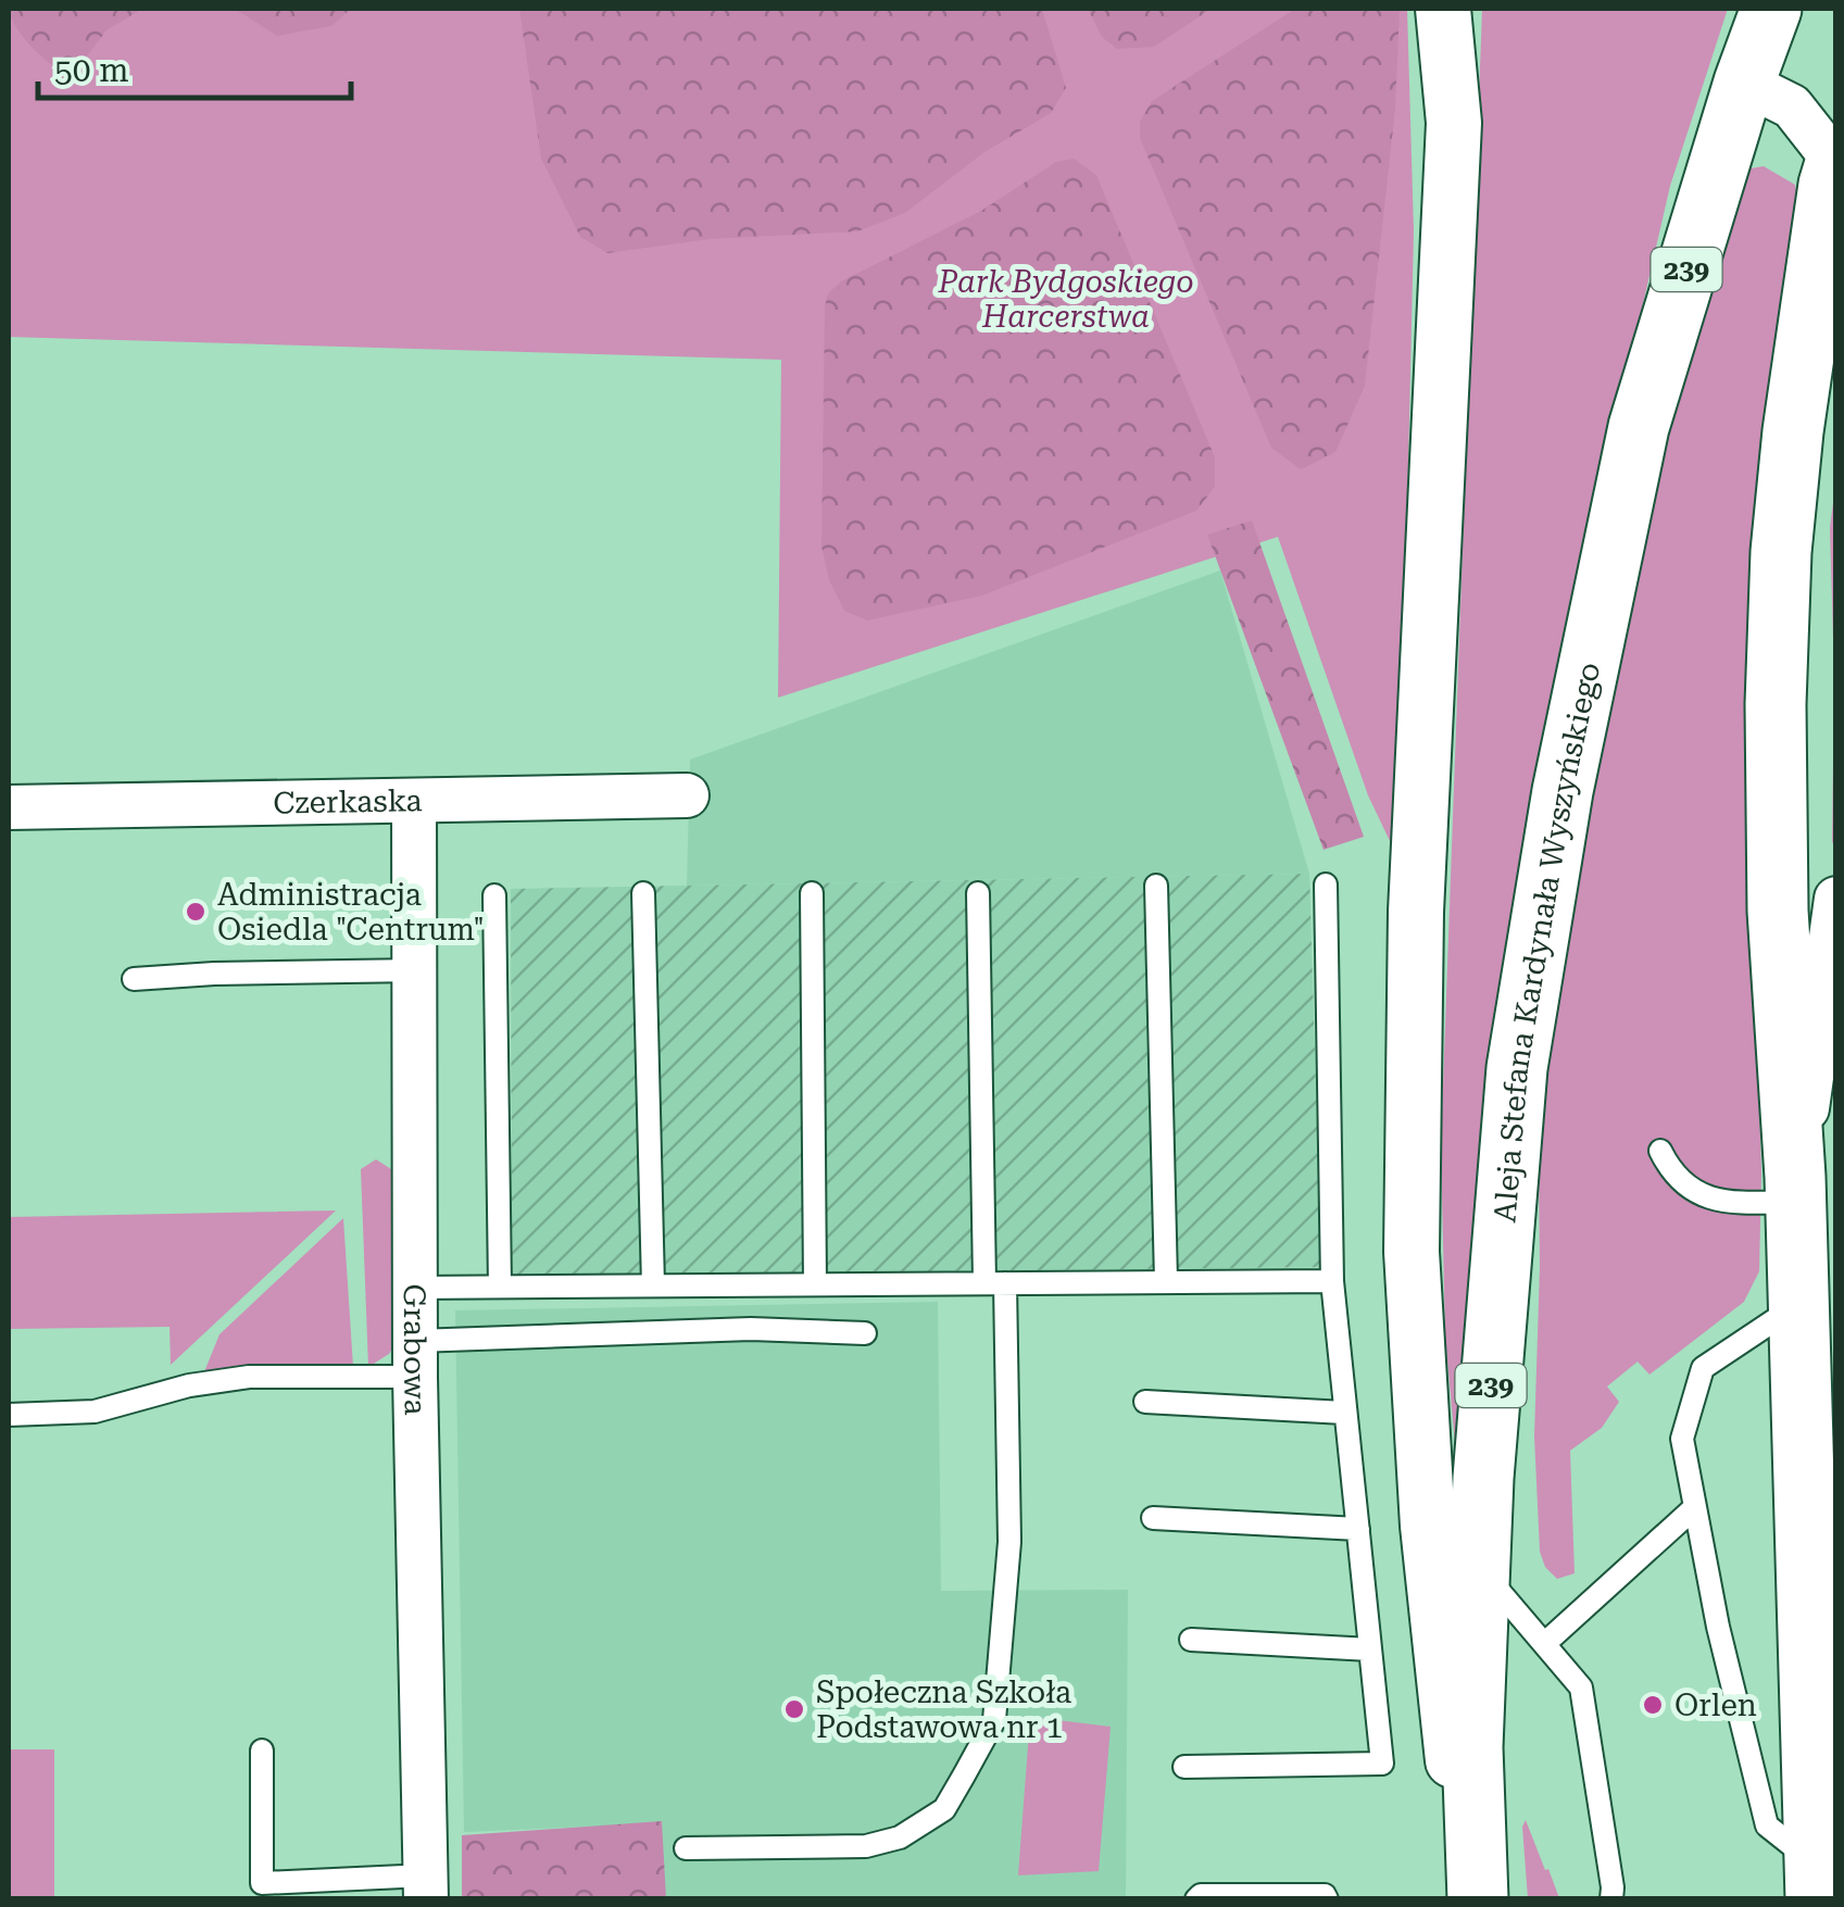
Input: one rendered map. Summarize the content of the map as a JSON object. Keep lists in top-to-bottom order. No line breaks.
{"streets":{"main road":["239","Aleja Stefana Kardynała Wyszyńskiego"],"street":["Czerkaska","Grabowa"]},"crossings":[["Czerkaska","Grabowa"]],"parks":["Park Bydgoskiego Harcerstwa"],"places":["Administracja Osiedla \"Centrum\"","Orlen","Społeczna Szkoła Podstawowa nr 1"],"scale_bar":"50 m"}
